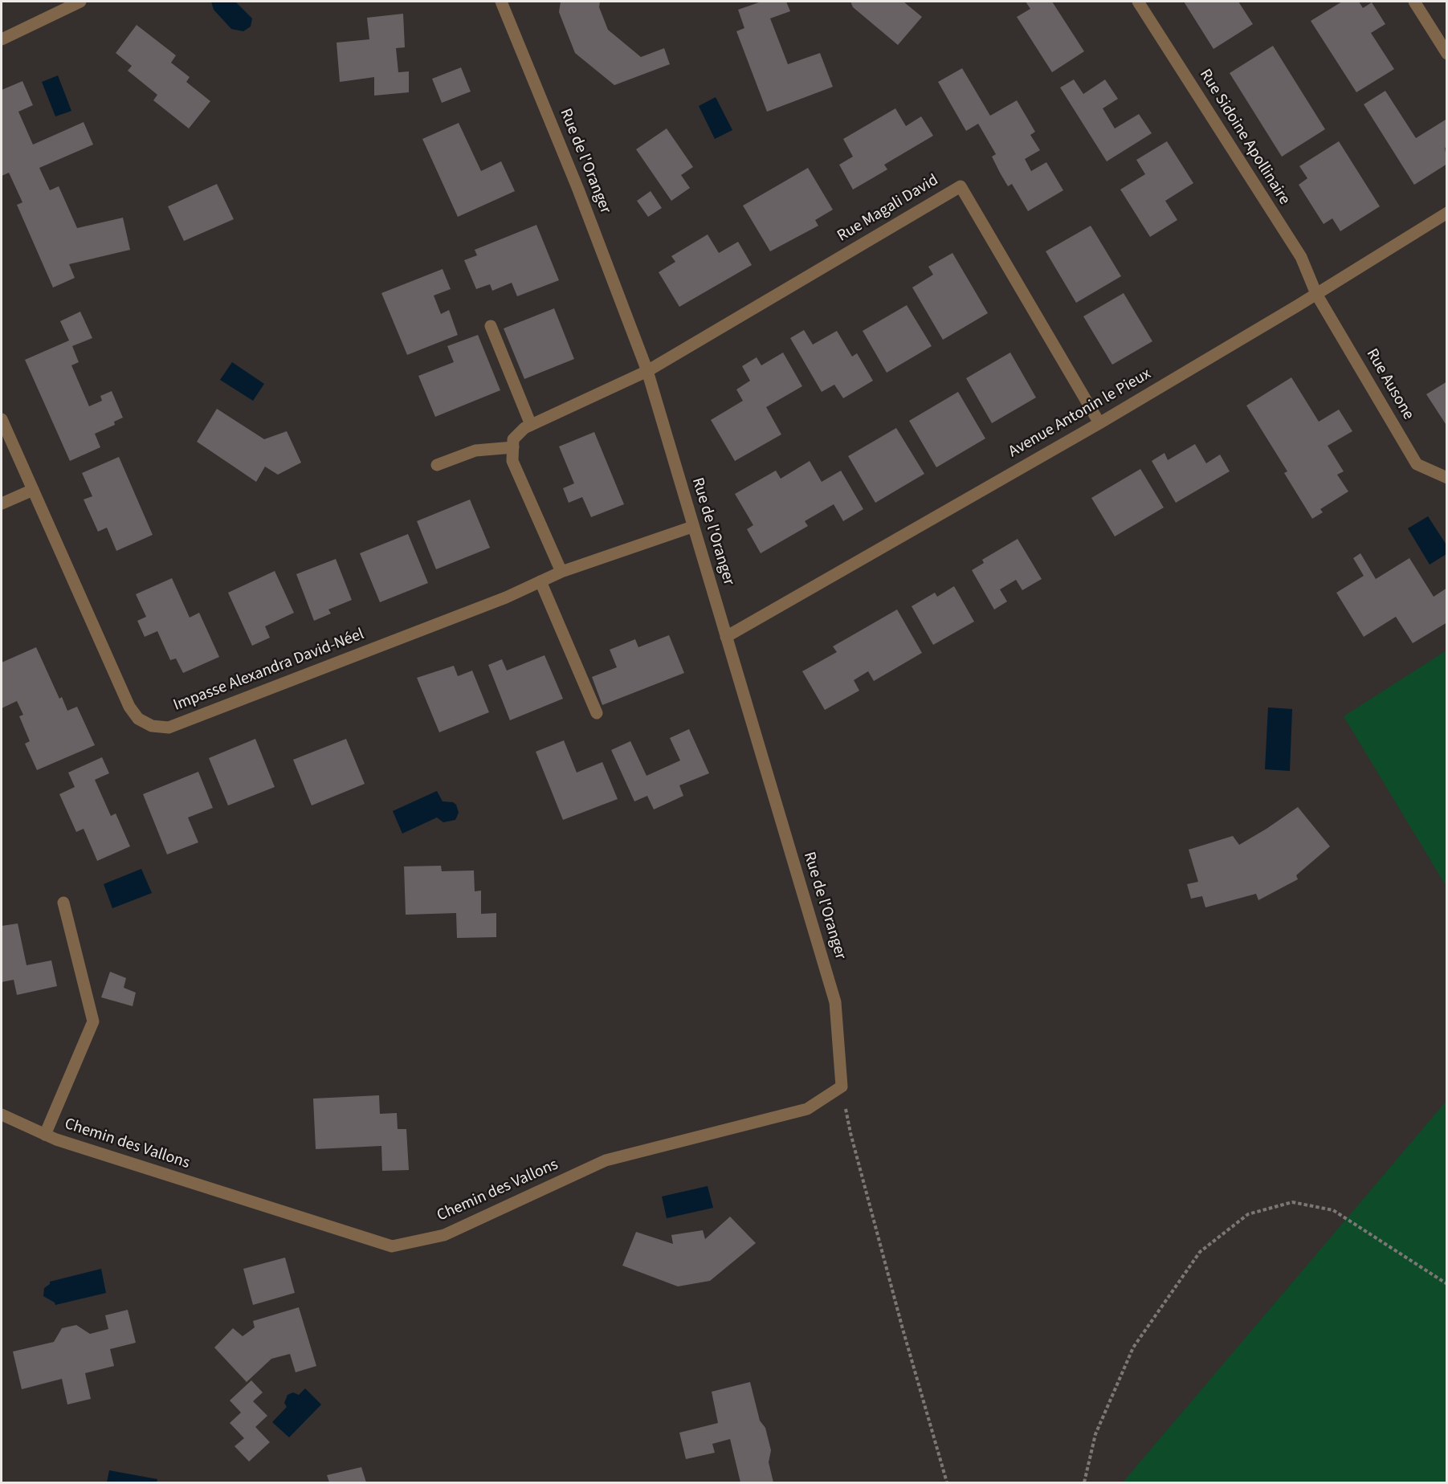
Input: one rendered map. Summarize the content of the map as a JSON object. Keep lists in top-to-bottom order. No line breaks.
{"streets":{"street":["Rue Sidoine Apollinaire","Rue de l'Oranger","Rue Magali David","Rue Ausone","Avenue Antonin le Pieux","Impasse Alexandra David-Néel","Chemin des Vallons"]},"crossings":[["Rue Sidoine Apollinaire","Rue Ausone"],["Rue Sidoine Apollinaire","Avenue Antonin le Pieux"],["Rue de l'Oranger","Rue Magali David"],["Rue de l'Oranger","Avenue Antonin le Pieux"],["Rue de l'Oranger","Impasse Alexandra David-Néel"],["Rue de l'Oranger","Chemin des Vallons"],["Rue Magali David","Avenue Antonin le Pieux"],["Rue Ausone","Avenue Antonin le Pieux"]]}
